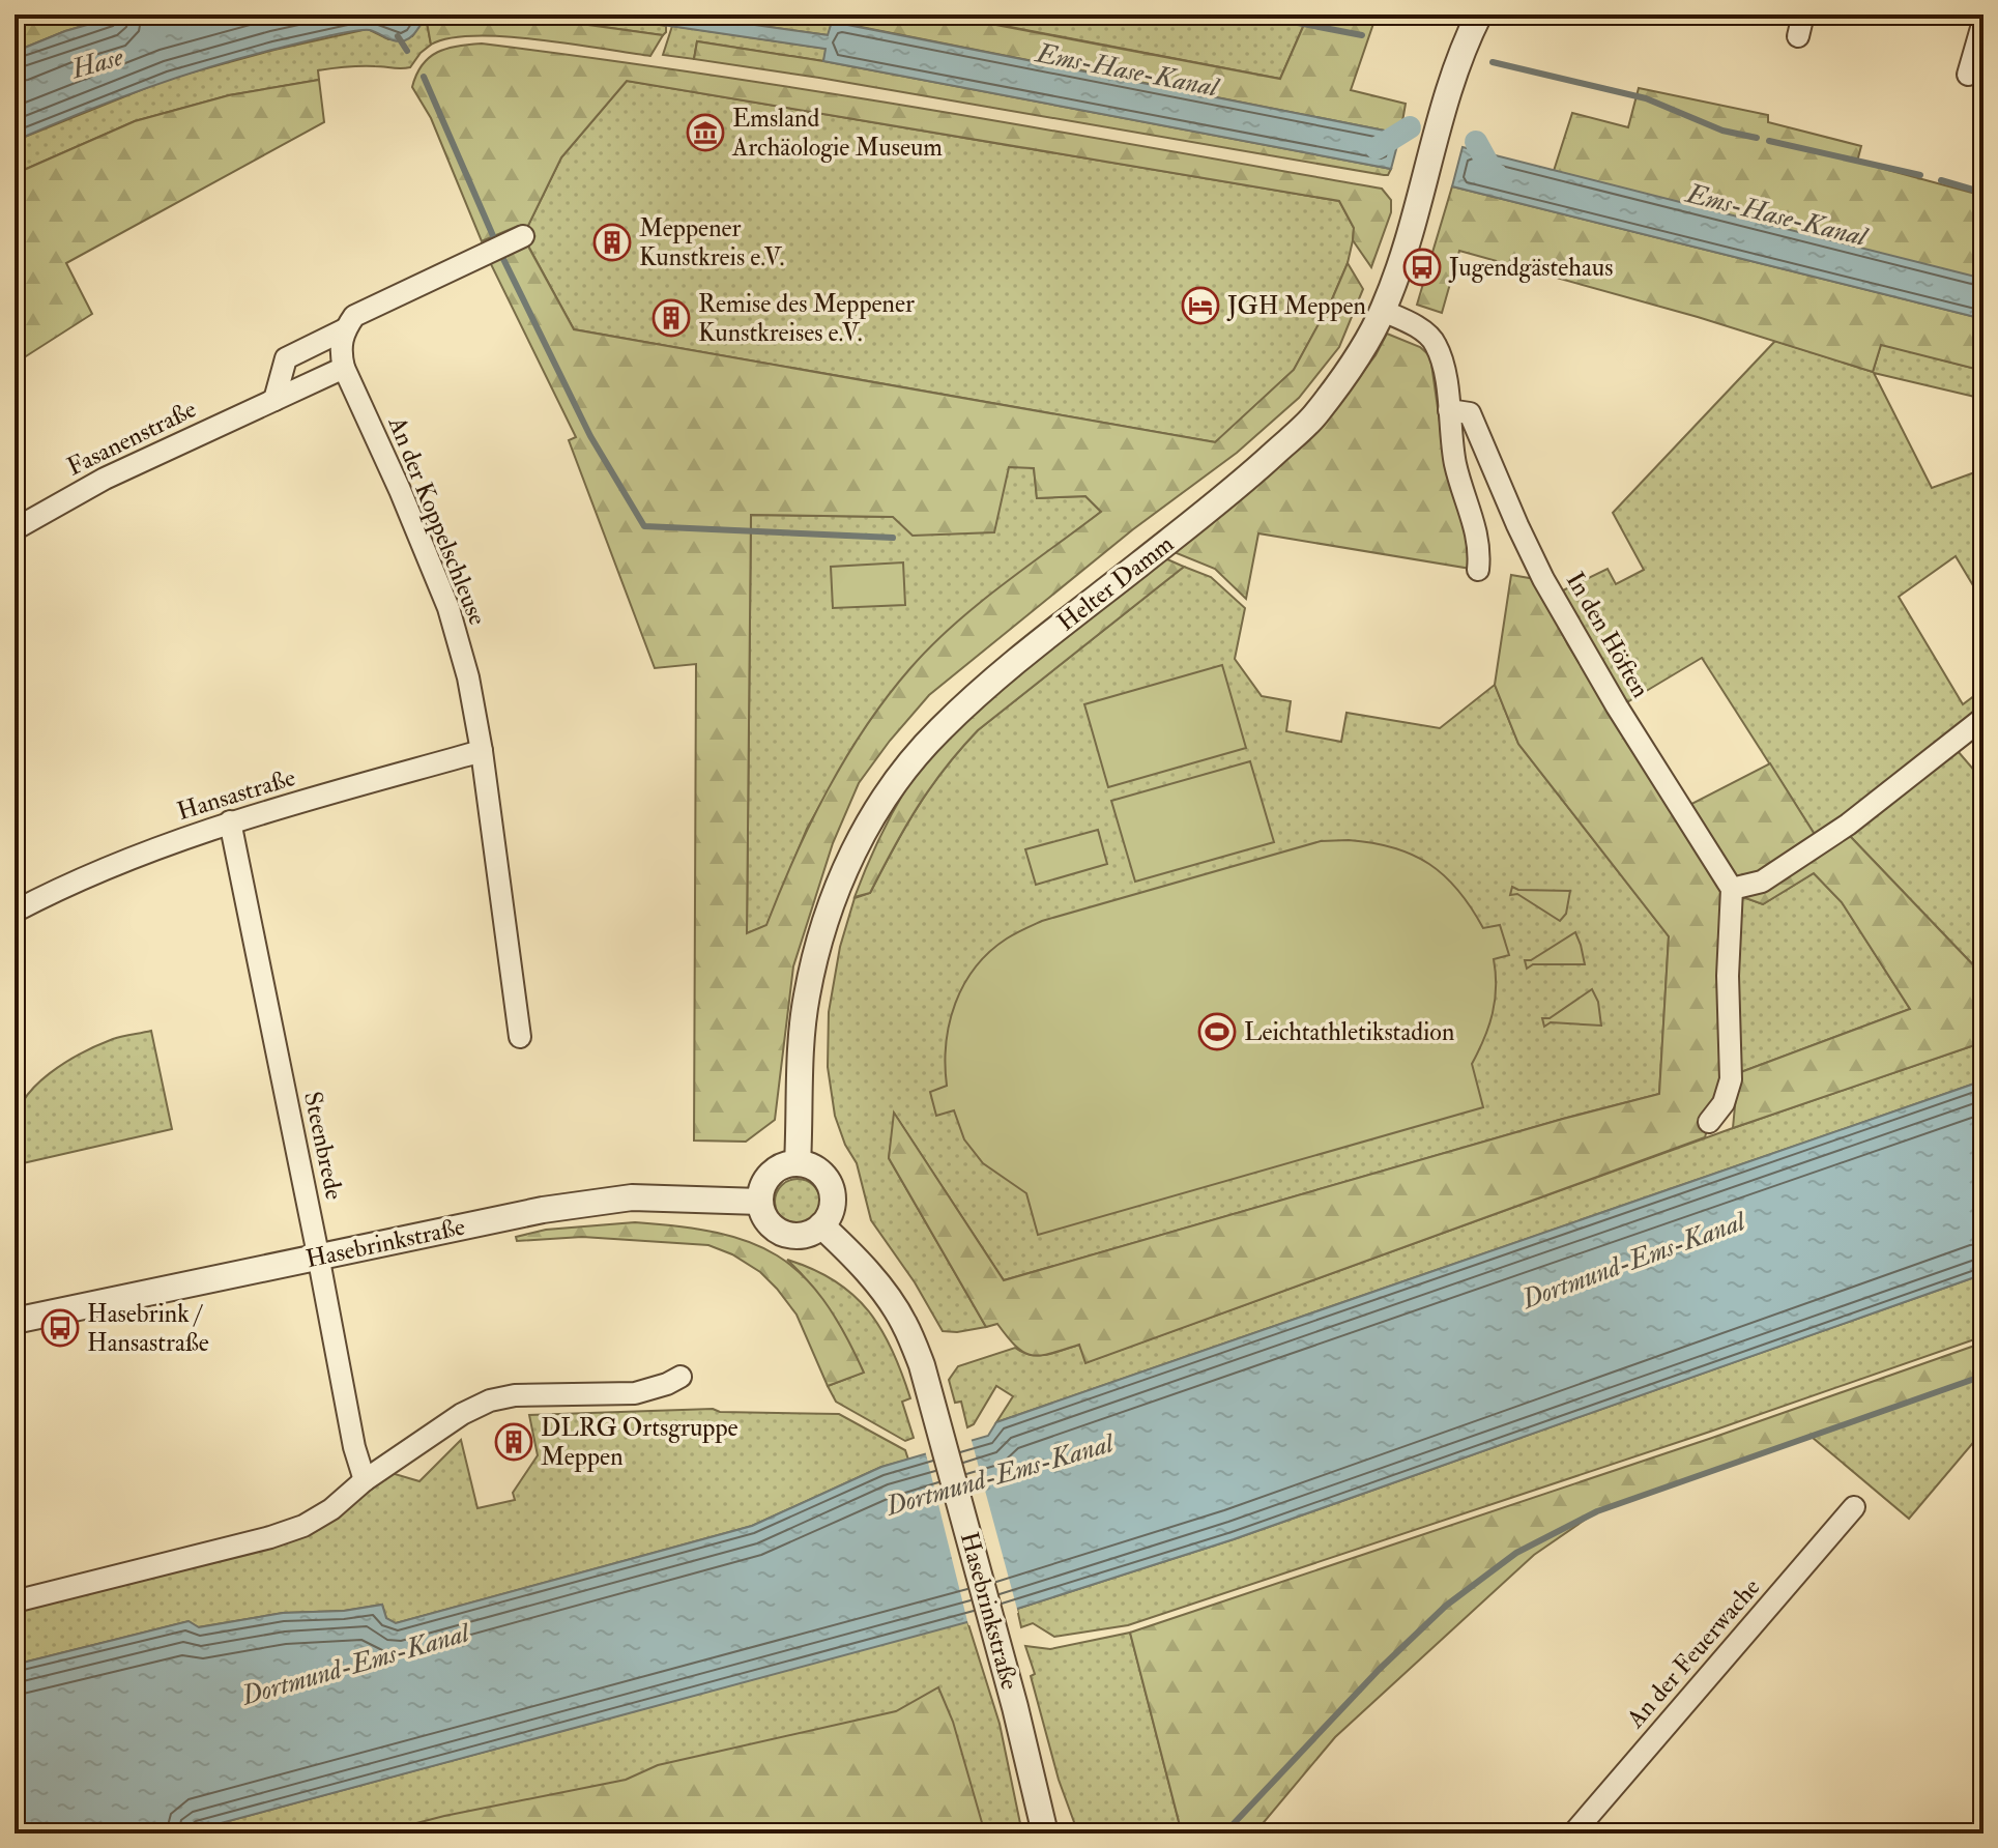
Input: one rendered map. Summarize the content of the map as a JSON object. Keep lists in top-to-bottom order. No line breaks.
{"streets":{"street":["Fasanenstraße","An der Koppelschleuse","Helter Damm","In den Höften","Hansastraße","Steenbrede","Hasebrinkstraße","An der Feuerwache"]},"crossings":[["Fasanenstraße","An der Koppelschleuse"],["An der Koppelschleuse","Hansastraße"],["Helter Damm","Hasebrinkstraße"],["Hansastraße","Steenbrede"],["Steenbrede","Hasebrinkstraße"]],"water":["Hase","Ems-Hase-Kanal","Dortmund-Ems-Kanal"],"places":{"museum":["Emsland Archäologie Museum"],"building":["Meppener Kunstkreis e.V.","Remise des Meppener Kunstkreises e.V.","DLRG Ortsgruppe Meppen"],"bus stop":["Jugendgästehaus","Hasebrink / Hansastraße"],"hotel":["JGH Meppen"],"sports":["Leichtathletikstadion"]}}
